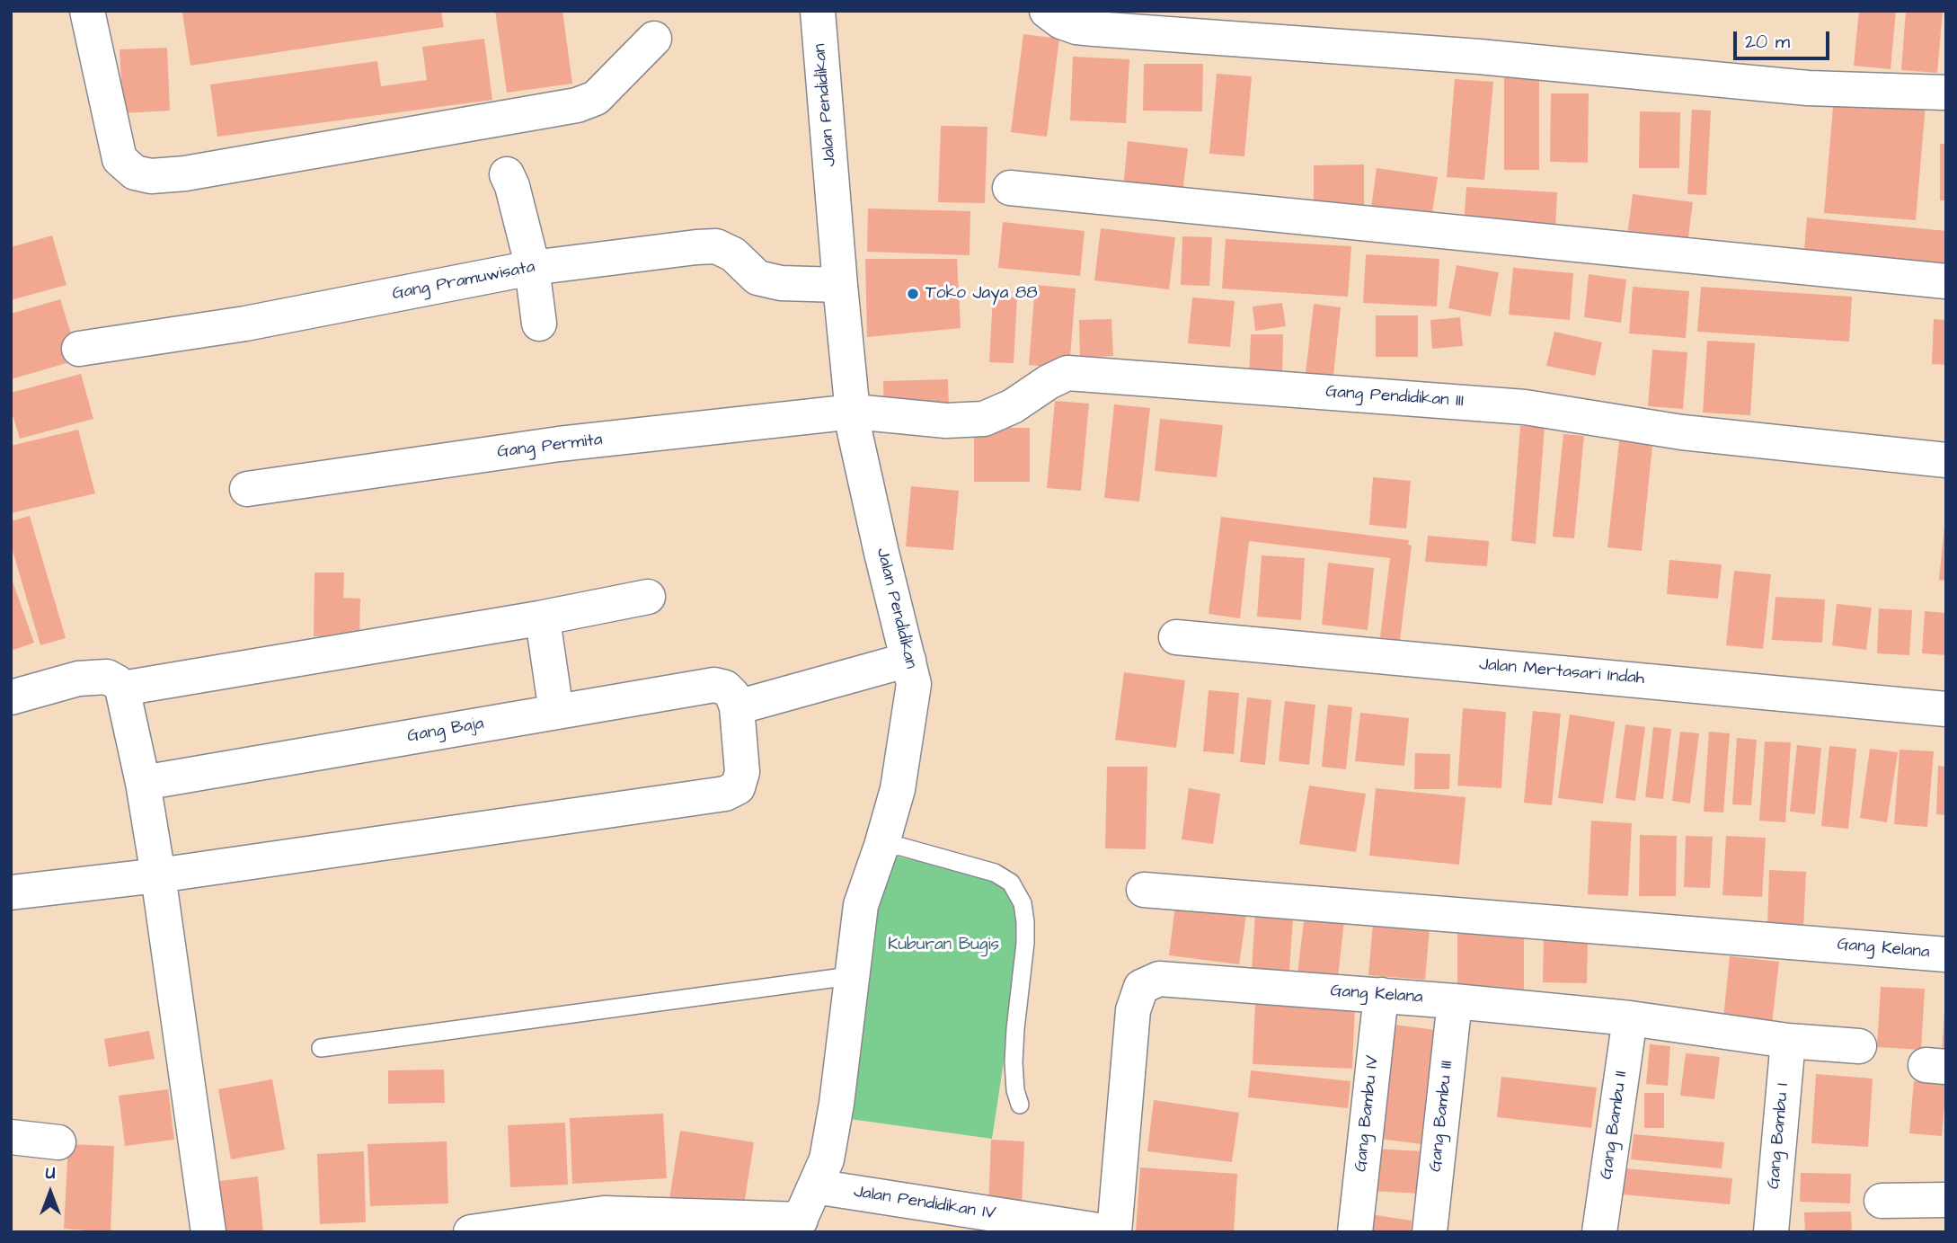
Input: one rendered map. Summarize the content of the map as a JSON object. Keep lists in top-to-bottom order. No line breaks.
{"streets":{"street":["Jalan Pendidikan","Gang Pramuwisata","Gang Pendidikan III","Gang Permita","Jalan Mertasari Indah","Gang Baja","Gang Kelana","Gang Bambu IV","Gang Bambu III","Gang Bambu II","Gang Bambu I","Jalan Pendidikan IV"]},"crossings":[["Jalan Pendidikan","Gang Pramuwisata"],["Jalan Pendidikan","Gang Pendidikan III"],["Jalan Pendidikan","Gang Permita"],["Jalan Pendidikan","Jalan Pendidikan IV"],["Gang Pendidikan III","Gang Permita"],["Gang Kelana","Gang Bambu IV"],["Gang Kelana","Gang Bambu III"],["Gang Kelana","Gang Bambu II"],["Gang Kelana","Gang Bambu I"],["Gang Kelana","Jalan Pendidikan IV"]],"parks":["Kuburan Bugis"],"places":["Toko Jaya 88"],"scale_bar":"20 m","north":"top"}
